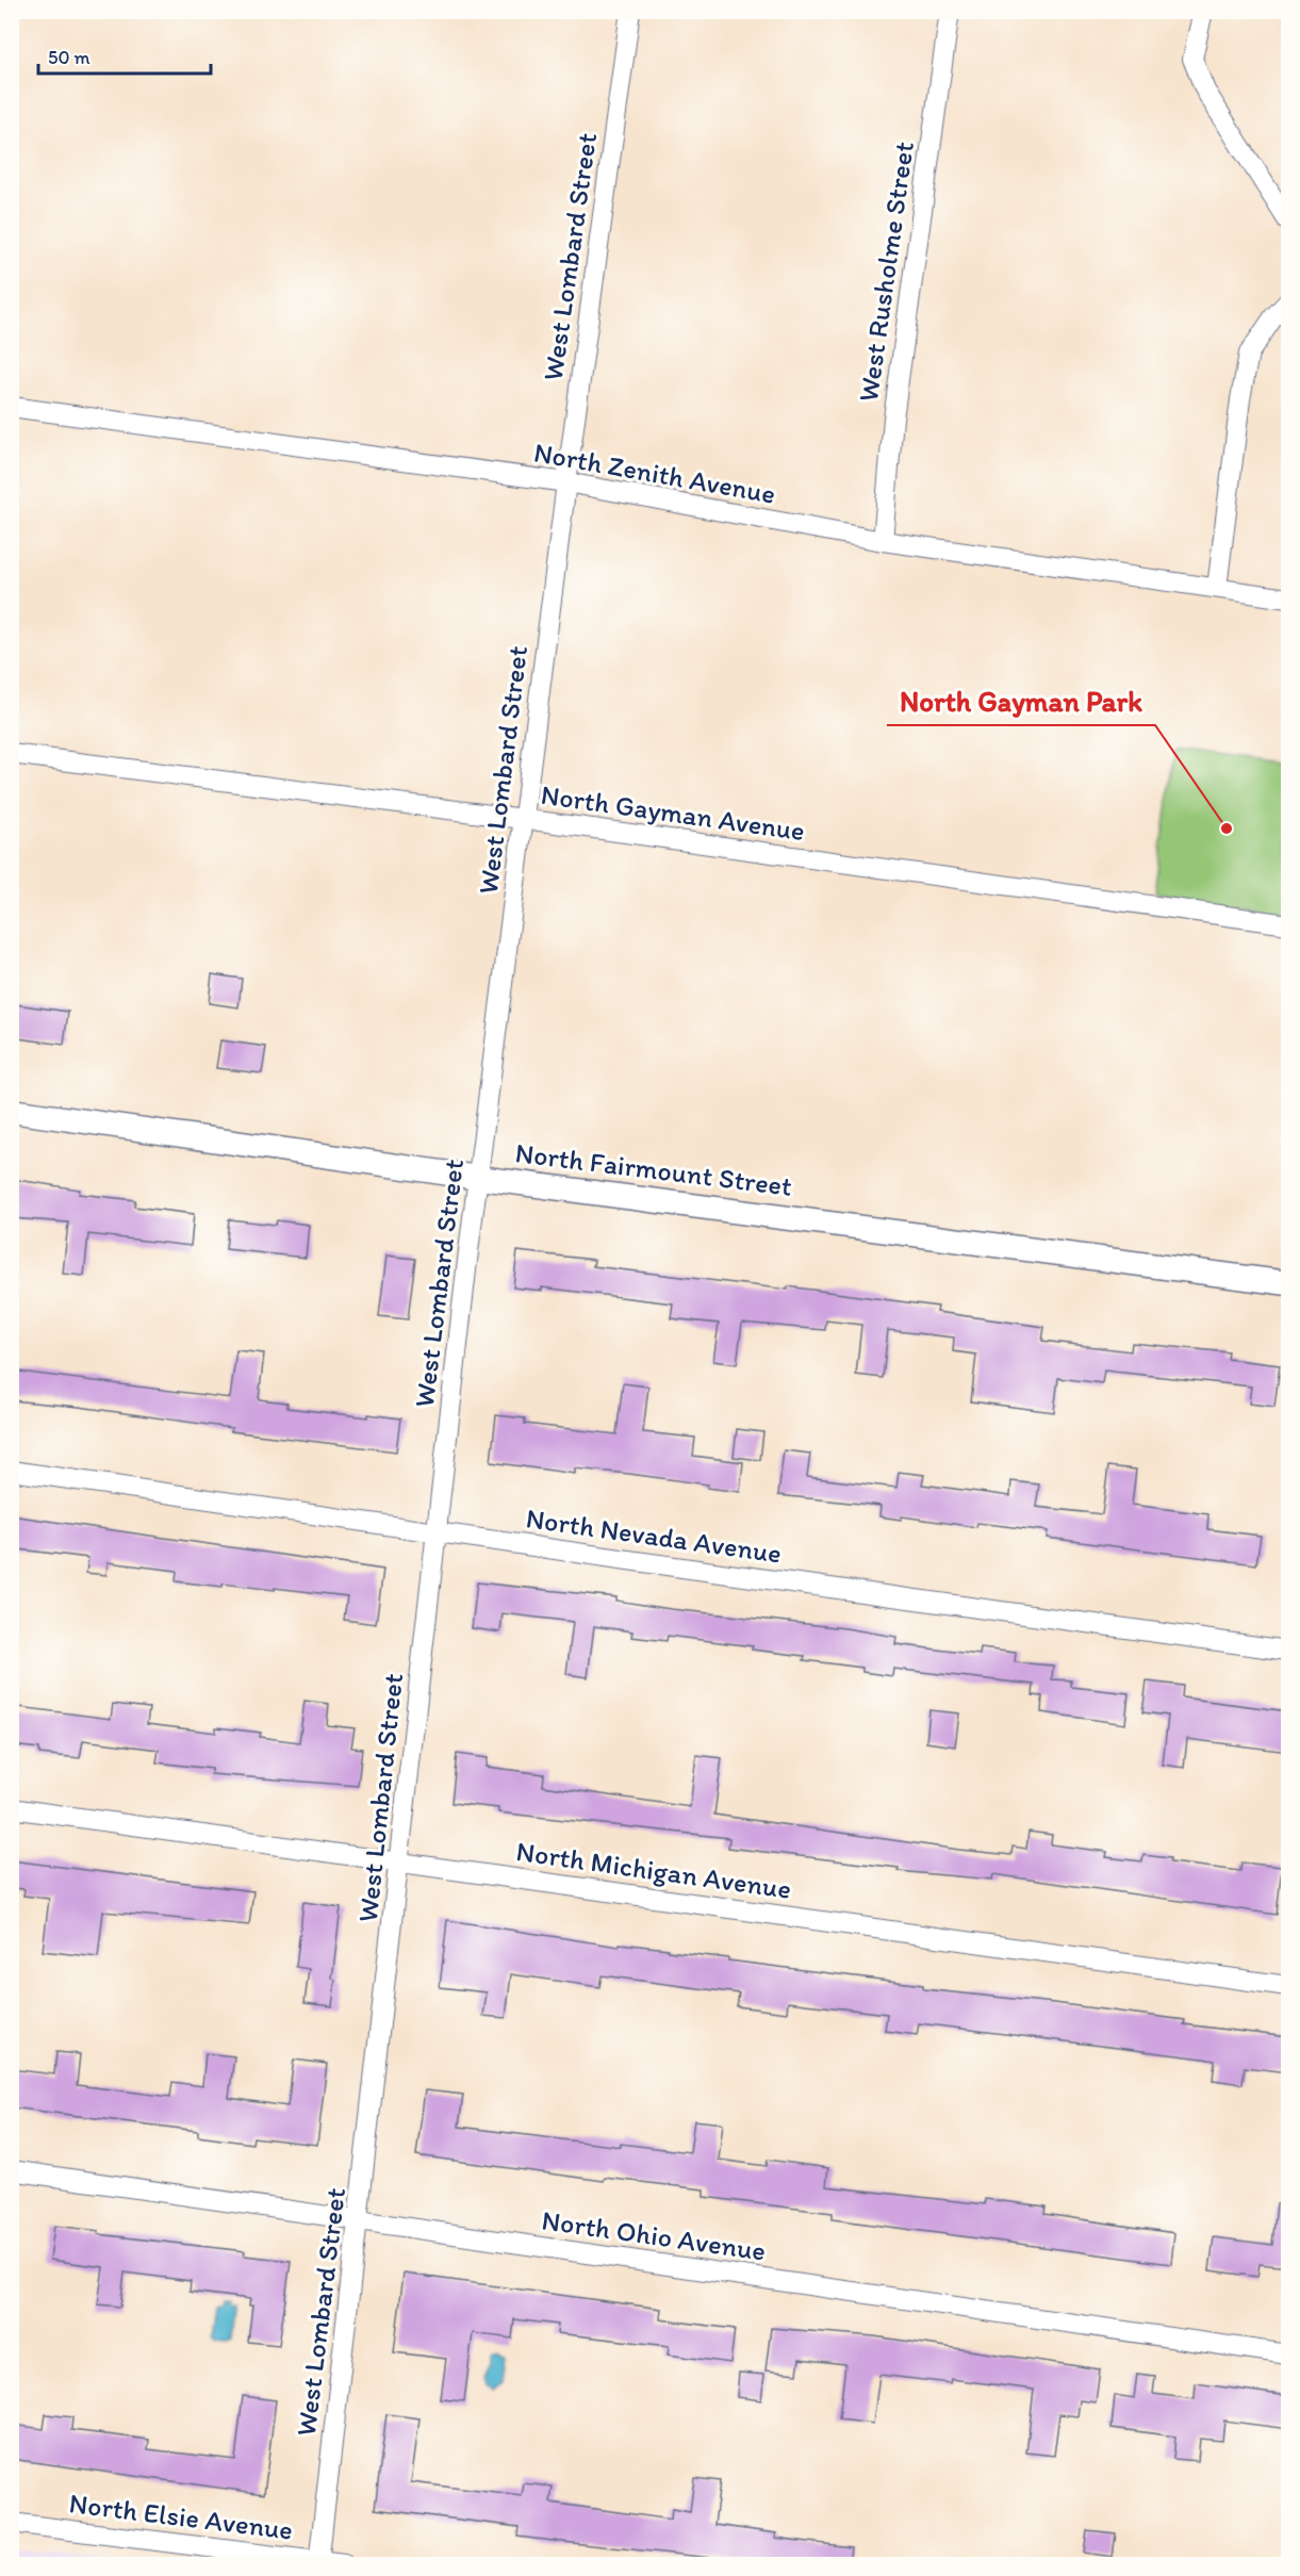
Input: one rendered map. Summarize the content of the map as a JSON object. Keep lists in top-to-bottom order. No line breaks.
{"streets":{"street":["West Lombard Street","West Rusholme Street","North Zenith Avenue","North Gayman Avenue","North Fairmount Street","North Nevada Avenue","North Michigan Avenue","North Ohio Avenue","North Elsie Avenue"]},"crossings":[["West Lombard Street","North Zenith Avenue"],["West Lombard Street","North Gayman Avenue"],["West Lombard Street","North Fairmount Street"],["West Lombard Street","North Nevada Avenue"],["West Lombard Street","North Michigan Avenue"],["West Lombard Street","North Ohio Avenue"],["West Lombard Street","North Elsie Avenue"],["West Rusholme Street","North Zenith Avenue"]],"places":["North Gayman Park"],"scale_bar":"50 m"}
